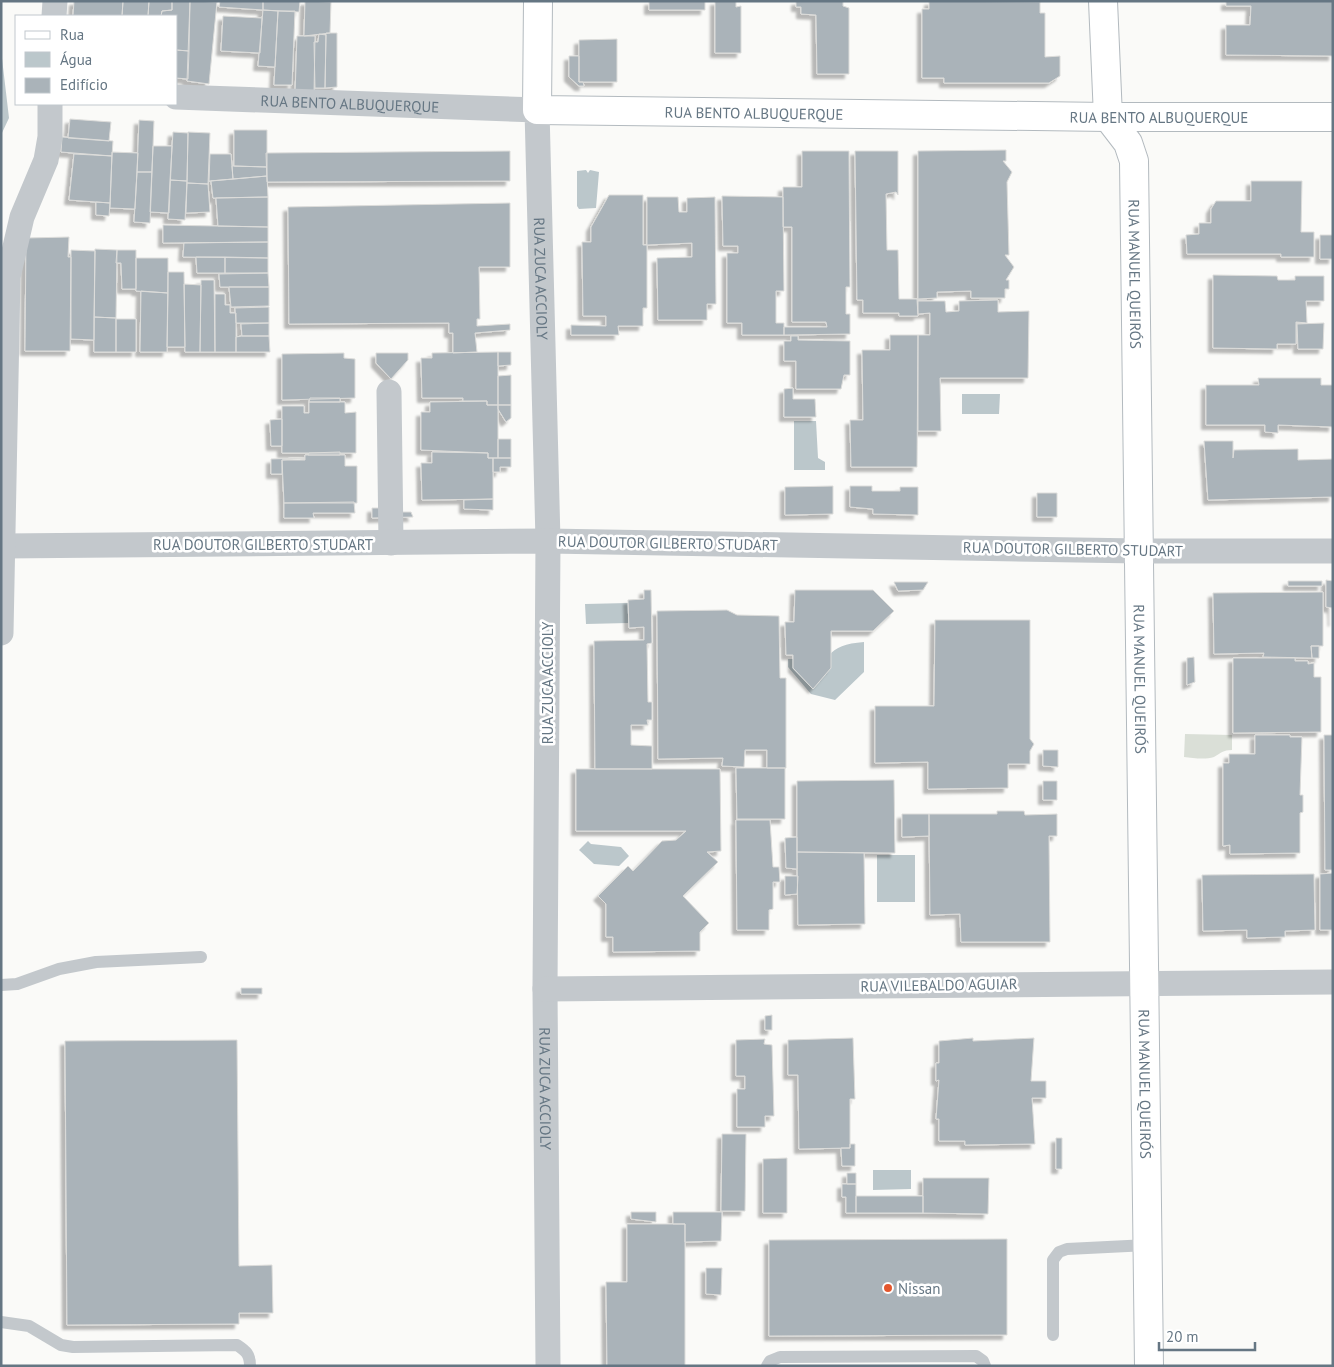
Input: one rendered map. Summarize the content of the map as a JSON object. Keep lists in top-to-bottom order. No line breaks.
{"streets":{"street":["RUA BENTO ALBUQUERQUE","RUA MANUEL QUEIRÓS","RUA ZUCA ACCIOLY","RUA DOUTOR GILBERTO STUDART","RUA VILEBALDO AGUIAR"]},"crossings":[["RUA BENTO ALBUQUERQUE","RUA MANUEL QUEIRÓS"],["RUA BENTO ALBUQUERQUE","RUA ZUCA ACCIOLY"],["RUA MANUEL QUEIRÓS","RUA DOUTOR GILBERTO STUDART"],["RUA MANUEL QUEIRÓS","RUA VILEBALDO AGUIAR"],["RUA ZUCA ACCIOLY","RUA DOUTOR GILBERTO STUDART"],["RUA ZUCA ACCIOLY","RUA VILEBALDO AGUIAR"]],"places":["Nissan"],"legend":["Rua","Água","Edifício"],"scale_bar":"20 m"}
